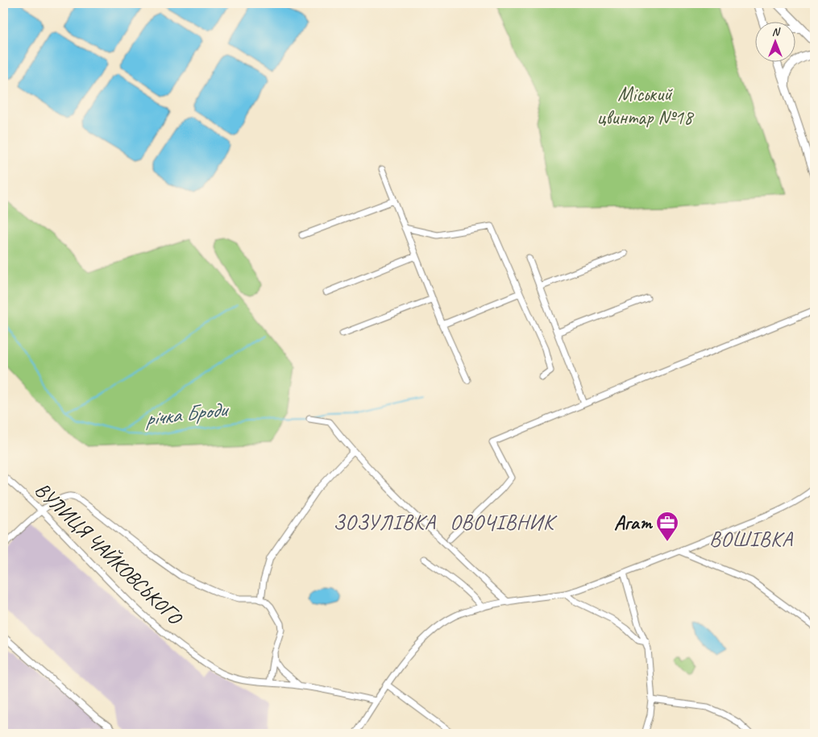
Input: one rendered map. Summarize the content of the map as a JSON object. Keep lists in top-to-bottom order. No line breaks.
{"streets":{"street":["ВУЛИЦЯ ЧАЙКОВСЬКОГО"]},"districts":["ЗОЗУЛІВКА","ОВОЧІВНИК","ВОШІВКА"],"water":["річка Броди"],"parks":["Міський цвинтар №18"],"places":{"office":["Агат"]},"north":"top"}
